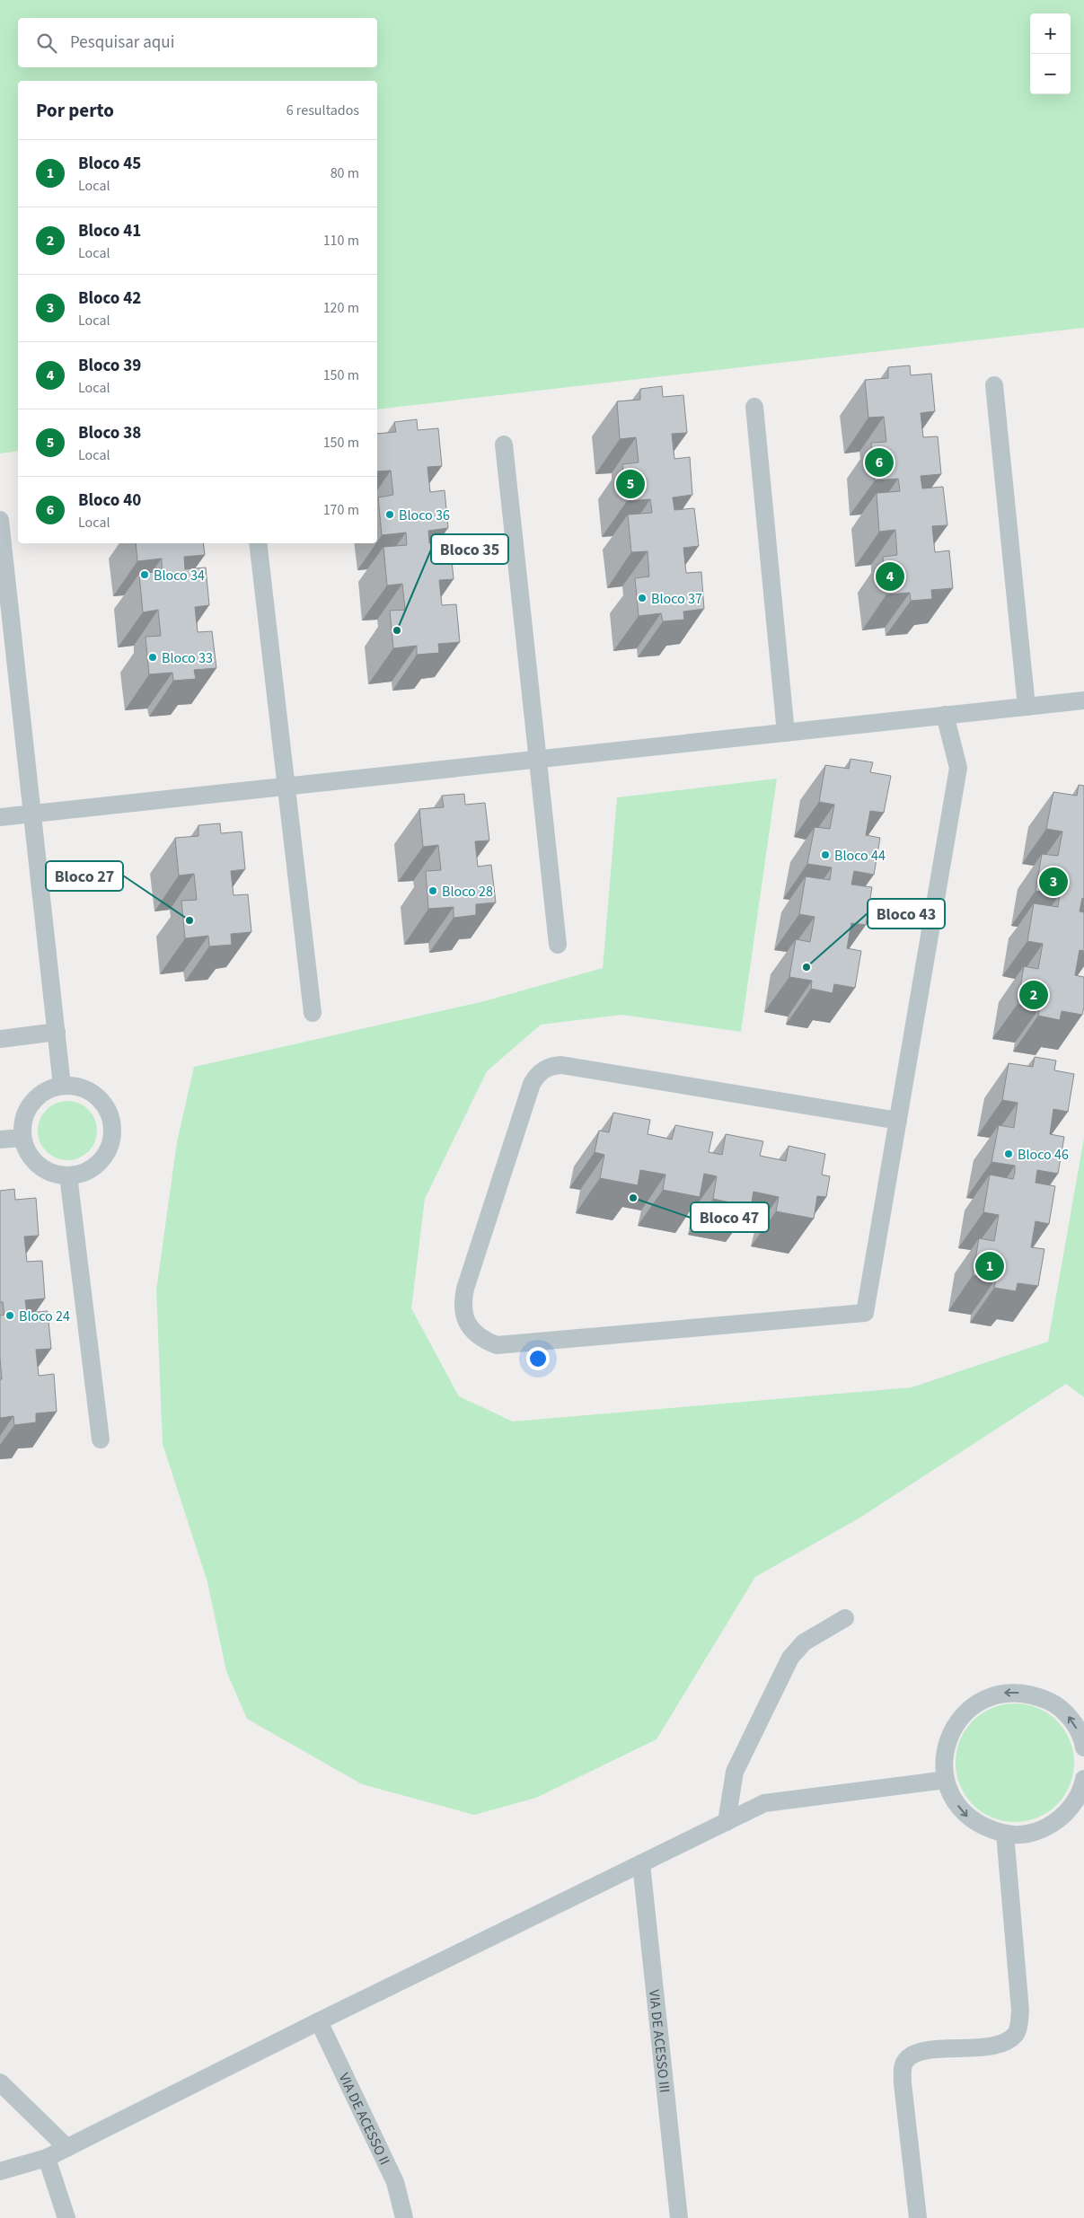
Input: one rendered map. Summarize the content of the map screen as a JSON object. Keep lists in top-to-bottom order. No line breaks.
{"streets":{"lane":["VIA DE ACESSO III","VIA DE ACESSO II"]},"places":["Bloco 36","Bloco 34","Bloco 37","Bloco 35","Bloco 33","Bloco 44","Bloco 28","Bloco 27","Bloco 43","Bloco 46","Bloco 47","Bloco 24"],"page":{"map_buttons":["+","−"],"search":"Pesquisar aqui","heading":["Por perto","6 resultados"],"list":[{"mark":"1","name":"Bloco 45","note":"Local","value":"80 m"},{"mark":"2","name":"Bloco 41","note":"Local","value":"110 m"},{"mark":"3","name":"Bloco 42","note":"Local","value":"120 m"},{"mark":"4","name":"Bloco 39","note":"Local","value":"150 m"},{"mark":"5","name":"Bloco 38","note":"Local","value":"150 m"},{"mark":"6","name":"Bloco 40","note":"Local","value":"170 m"}],"pins":["6","5","4","3","2","1"]}}
